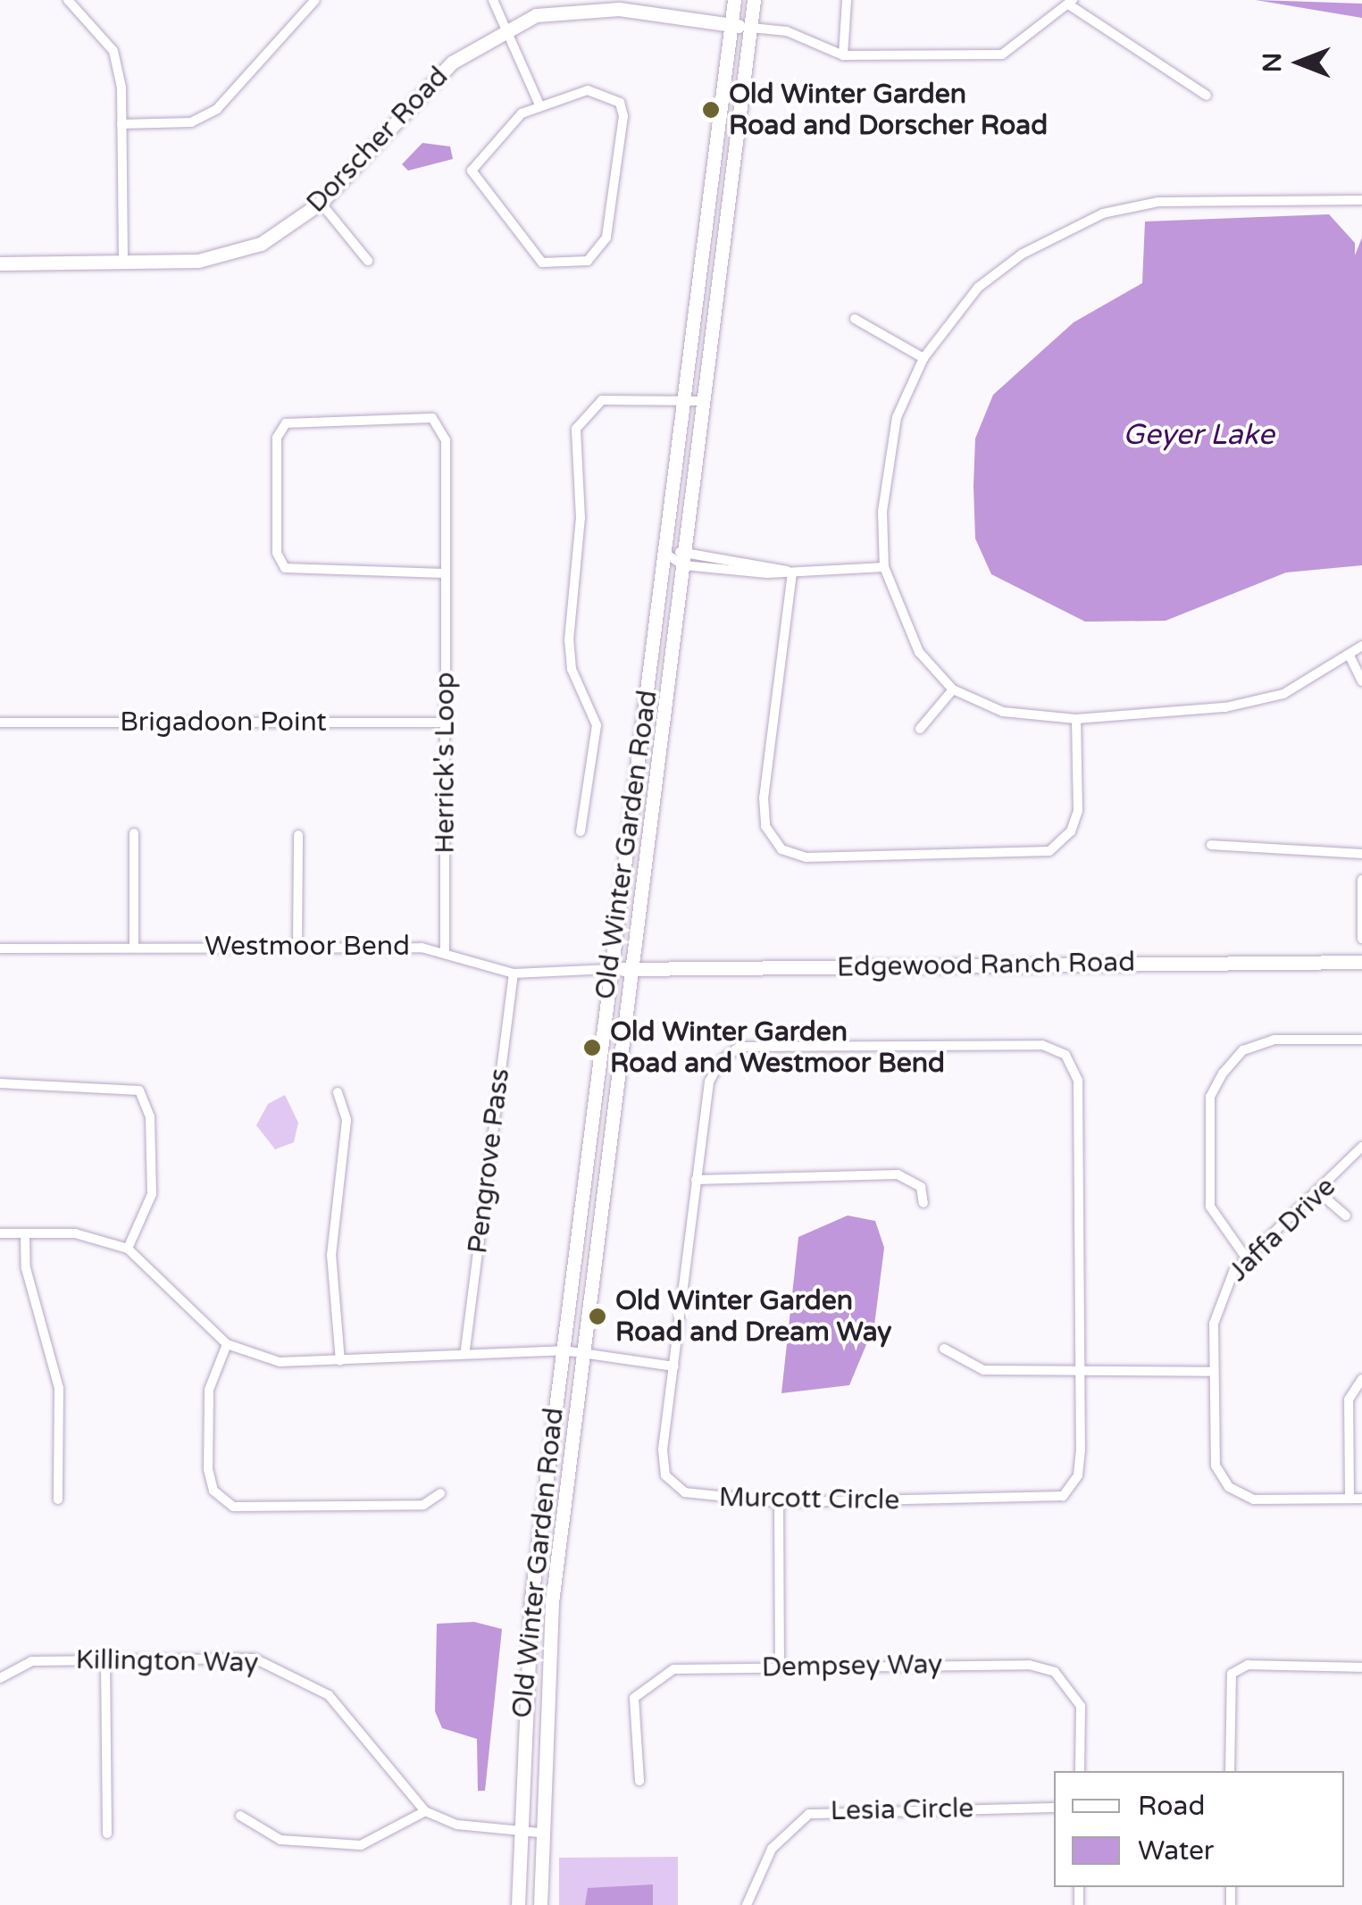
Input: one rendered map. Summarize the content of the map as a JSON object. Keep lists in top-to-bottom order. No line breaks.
{"streets":{"main road":["Dorscher Road","Old Winter Garden Road","Edgewood Ranch Road"],"street":["Brigadoon Point","Herrick's Loop","Westmoor Bend","Pengrove Pass","Jaffa Drive","Murcott Circle","Killington Way","Dempsey Way","Lesia Circle"]},"crossings":[["Dorscher Road","Old Winter Garden Road"],["Brigadoon Point","Herrick's Loop"],["Herrick's Loop","Westmoor Bend"],["Old Winter Garden Road","Westmoor Bend"],["Old Winter Garden Road","Edgewood Ranch Road"],["Westmoor Bend","Edgewood Ranch Road"],["Westmoor Bend","Pengrove Pass"]],"water":["Geyer Lake"],"places":["Old Winter Garden Road and Dorscher Road","Old Winter Garden Road and Westmoor Bend","Old Winter Garden Road and Dream Way"],"legend":["Road","Water"],"north":"left"}
